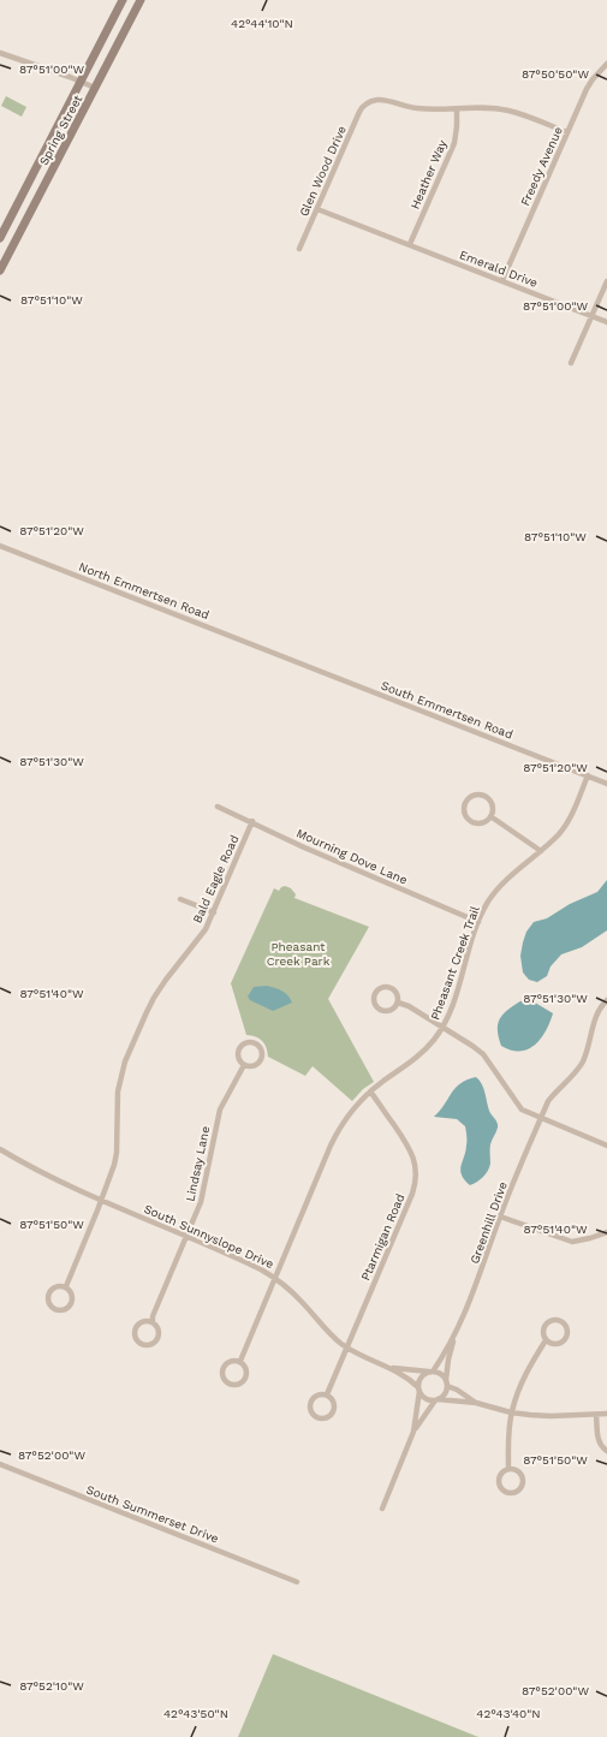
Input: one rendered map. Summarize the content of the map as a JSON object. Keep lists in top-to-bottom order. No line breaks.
{"streets":{"main road":["Spring Street"],"street":["Freedy Avenue","Glen Wood Drive","Heather Way","Emerald Drive","North Emmertsen Road","South Emmertsen Road","Mourning Dove Lane","Bald Eagle Road","Pheasant Creek Trail","Lindsay Lane","Greenhill Drive","South Sunnyslope Drive","Ptarmigan Road","South Summerset Drive"]},"crossings":[["Freedy Avenue","Emerald Drive"],["Glen Wood Drive","Heather Way"],["Glen Wood Drive","Emerald Drive"],["Heather Way","Emerald Drive"],["North Emmertsen Road","South Emmertsen Road"],["South Emmertsen Road","Pheasant Creek Trail"],["Mourning Dove Lane","Bald Eagle Road"],["Mourning Dove Lane","Pheasant Creek Trail"],["Bald Eagle Road","South Sunnyslope Drive"],["Pheasant Creek Trail","South Sunnyslope Drive"],["Pheasant Creek Trail","Ptarmigan Road"],["Lindsay Lane","South Sunnyslope Drive"],["Greenhill Drive","South Sunnyslope Drive"],["South Sunnyslope Drive","Ptarmigan Road"]],"parks":["Pheasant Creek Park"],"coordinates":["42°44'10\"N","87°51'00\"W","87°50'50\"W","87°51'10\"W","87°51'20\"W","87°51'30\"W","87°51'40\"W","87°51'50\"W","87°52'00\"W","87°52'10\"W","42°43'50\"N","42°43'40\"N"]}
